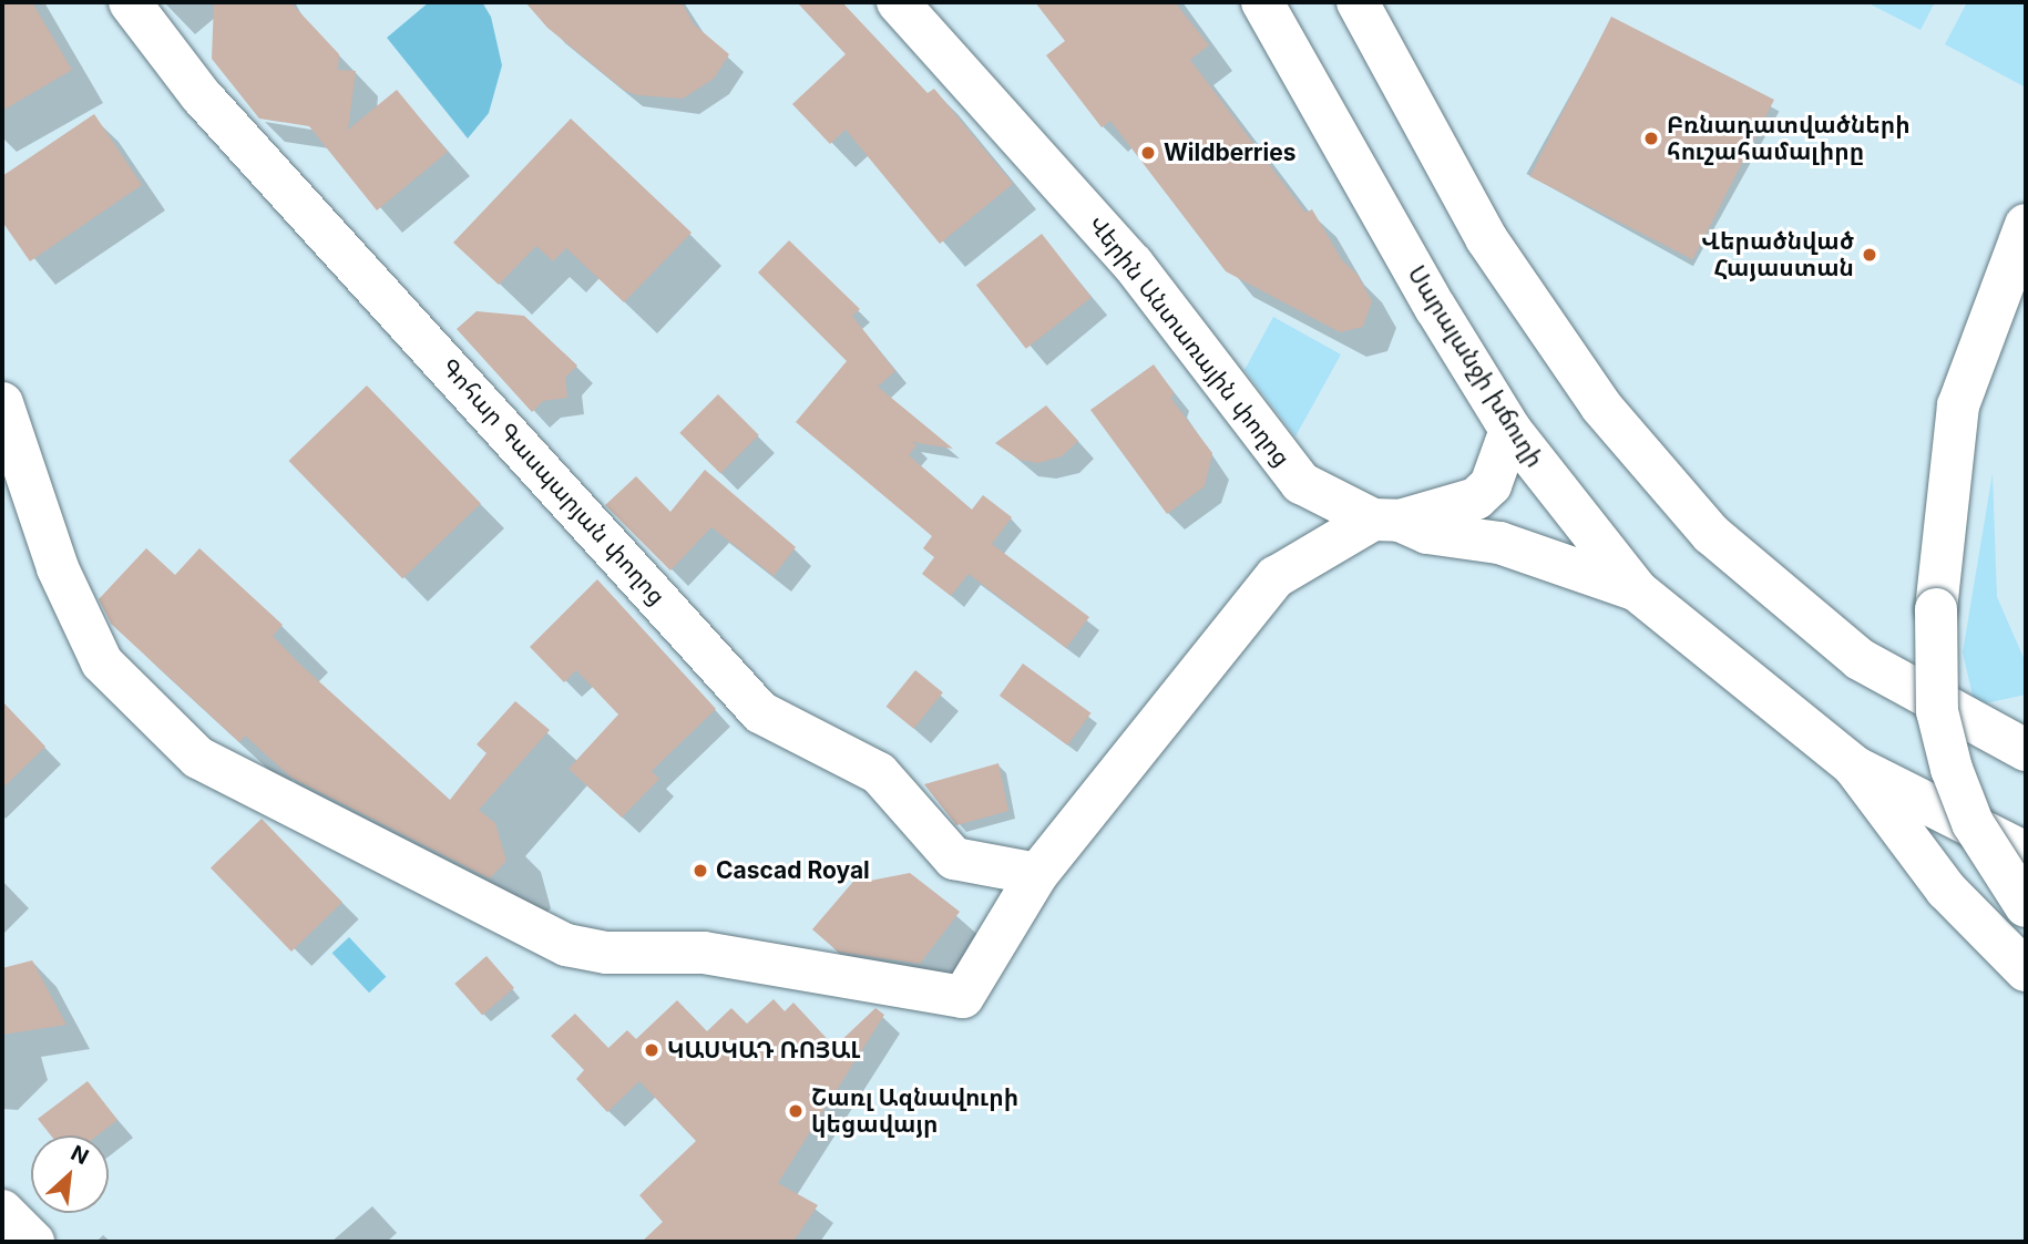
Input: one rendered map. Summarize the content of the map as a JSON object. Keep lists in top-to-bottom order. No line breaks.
{"streets":{"street":["Վերին Անտառային փողոց","Սարալանջի խճուղի","Գոհար Գասպարյան փողոց"]},"crossings":[["Վերին Անտառային փողոց","Սարալանջի խճուղի"]],"places":["Բռնադատվածների հուշահամալիրը","Wildberries","Վերածնված Հայաստան","Cascad Royal","ԿԱՍԿԱԴ ՌՈՅԱԼ","Շառլ Ազնավուրի կեցավայր"],"north":"top right"}
